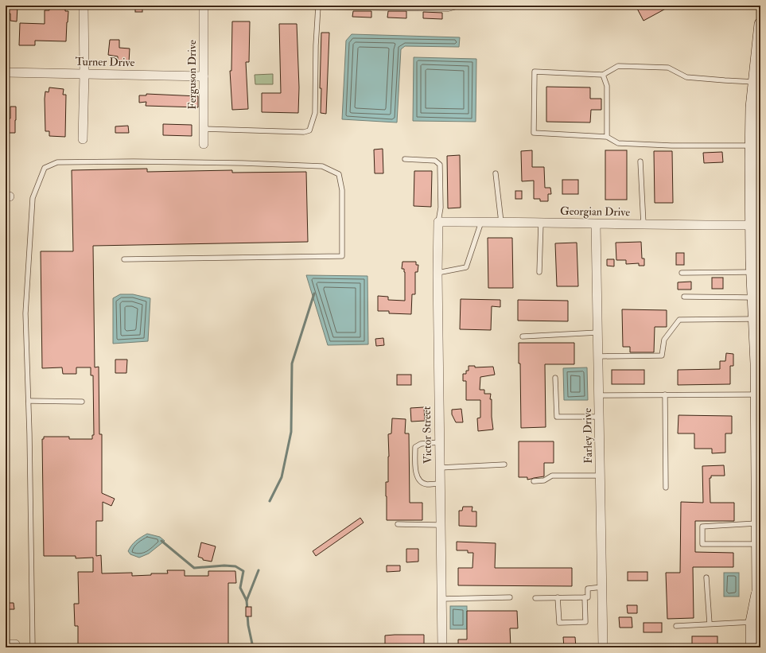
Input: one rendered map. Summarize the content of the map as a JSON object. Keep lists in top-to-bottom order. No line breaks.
{"streets":{"street":["Turner Drive","Ferguson Drive","Georgian Drive","Victor Street","Farley Drive"]},"crossings":[["Turner Drive","Ferguson Drive"],["Georgian Drive","Victor Street"],["Georgian Drive","Farley Drive"]]}
